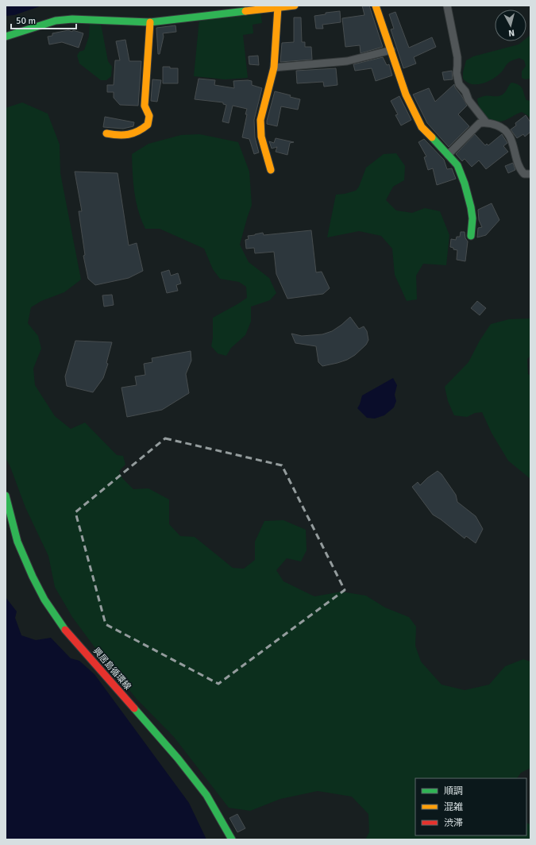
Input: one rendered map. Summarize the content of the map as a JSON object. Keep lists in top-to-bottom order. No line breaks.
{"streets":{"main road":["興居島循環線"]},"legend":["順調","混雑","渋滞"],"scale_bar":"50 m","north":"bottom"}
